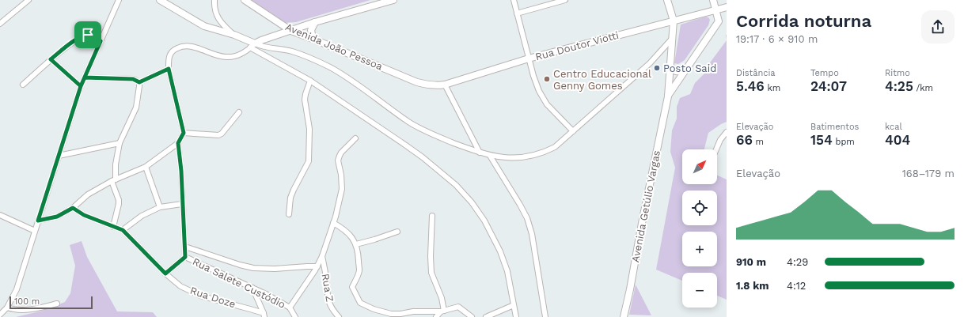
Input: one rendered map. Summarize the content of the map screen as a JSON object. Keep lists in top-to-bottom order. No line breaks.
{"streets":{"street":["Rua Doutor Viotti","Avenida João Pessoa","Avenida Getúlio Vargas","Rua Salete Custódio","Rua Z","Rua Doze"]},"crossings":[["Rua Doutor Viotti","Avenida João Pessoa"],["Rua Salete Custódio","Rua Doze"]],"places":["Posto Said","Centro Educacional Genny Gomes"],"scale_bar":"100 m","north":"top right","page":{"heading":["Corrida noturna","19:17 · 6 × 910 m"],"stats":[["Distância","5.46 km"],["Tempo","24:07"],["Ritmo","4:25 /km"],["Elevação","66 m"],["Batimentos","154 bpm"],["kcal","404"]],"map_buttons":["+","−"],"chart":["Elevação","168–179 m"],"list":[{"name":"910 m","note":"4:29"},{"name":"1.8 km","note":"4:12"}],"scale":"100 m"}}
